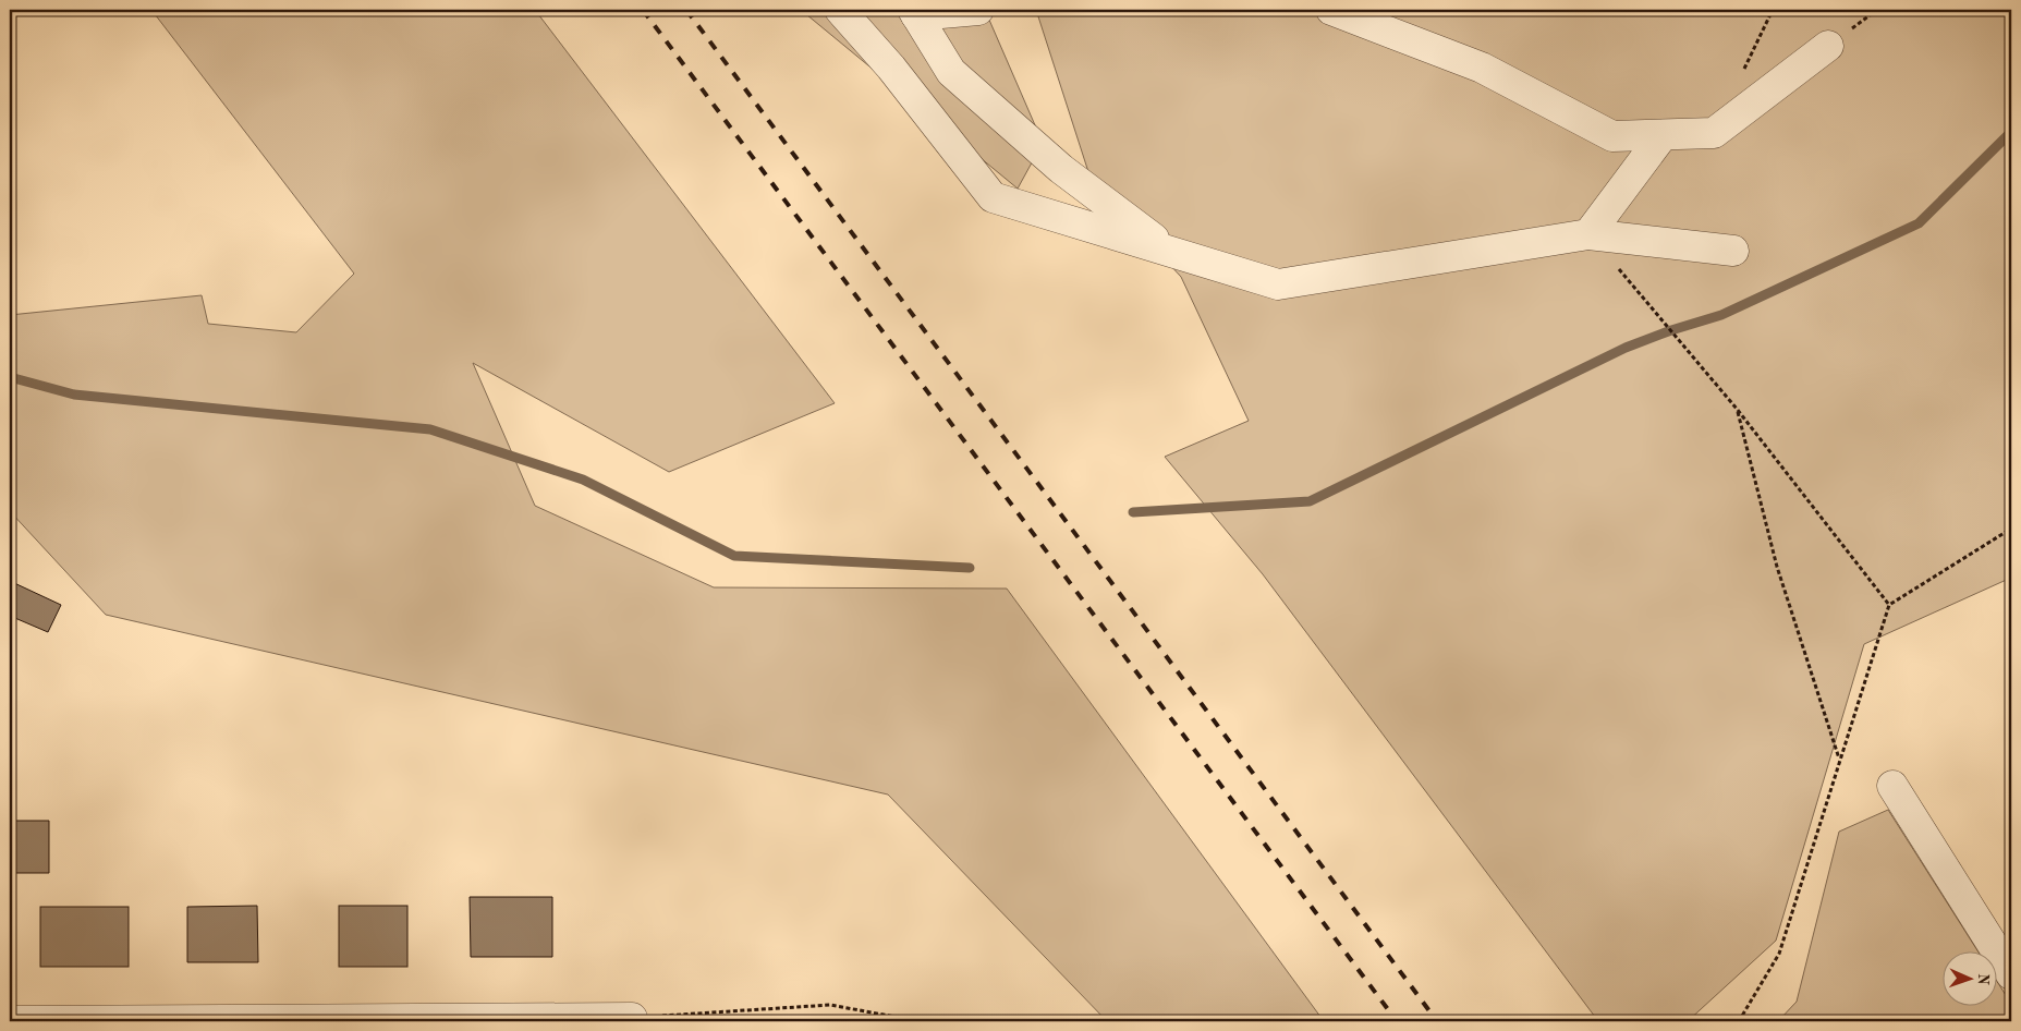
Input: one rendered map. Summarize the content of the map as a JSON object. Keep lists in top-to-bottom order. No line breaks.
{"north":"right"}
